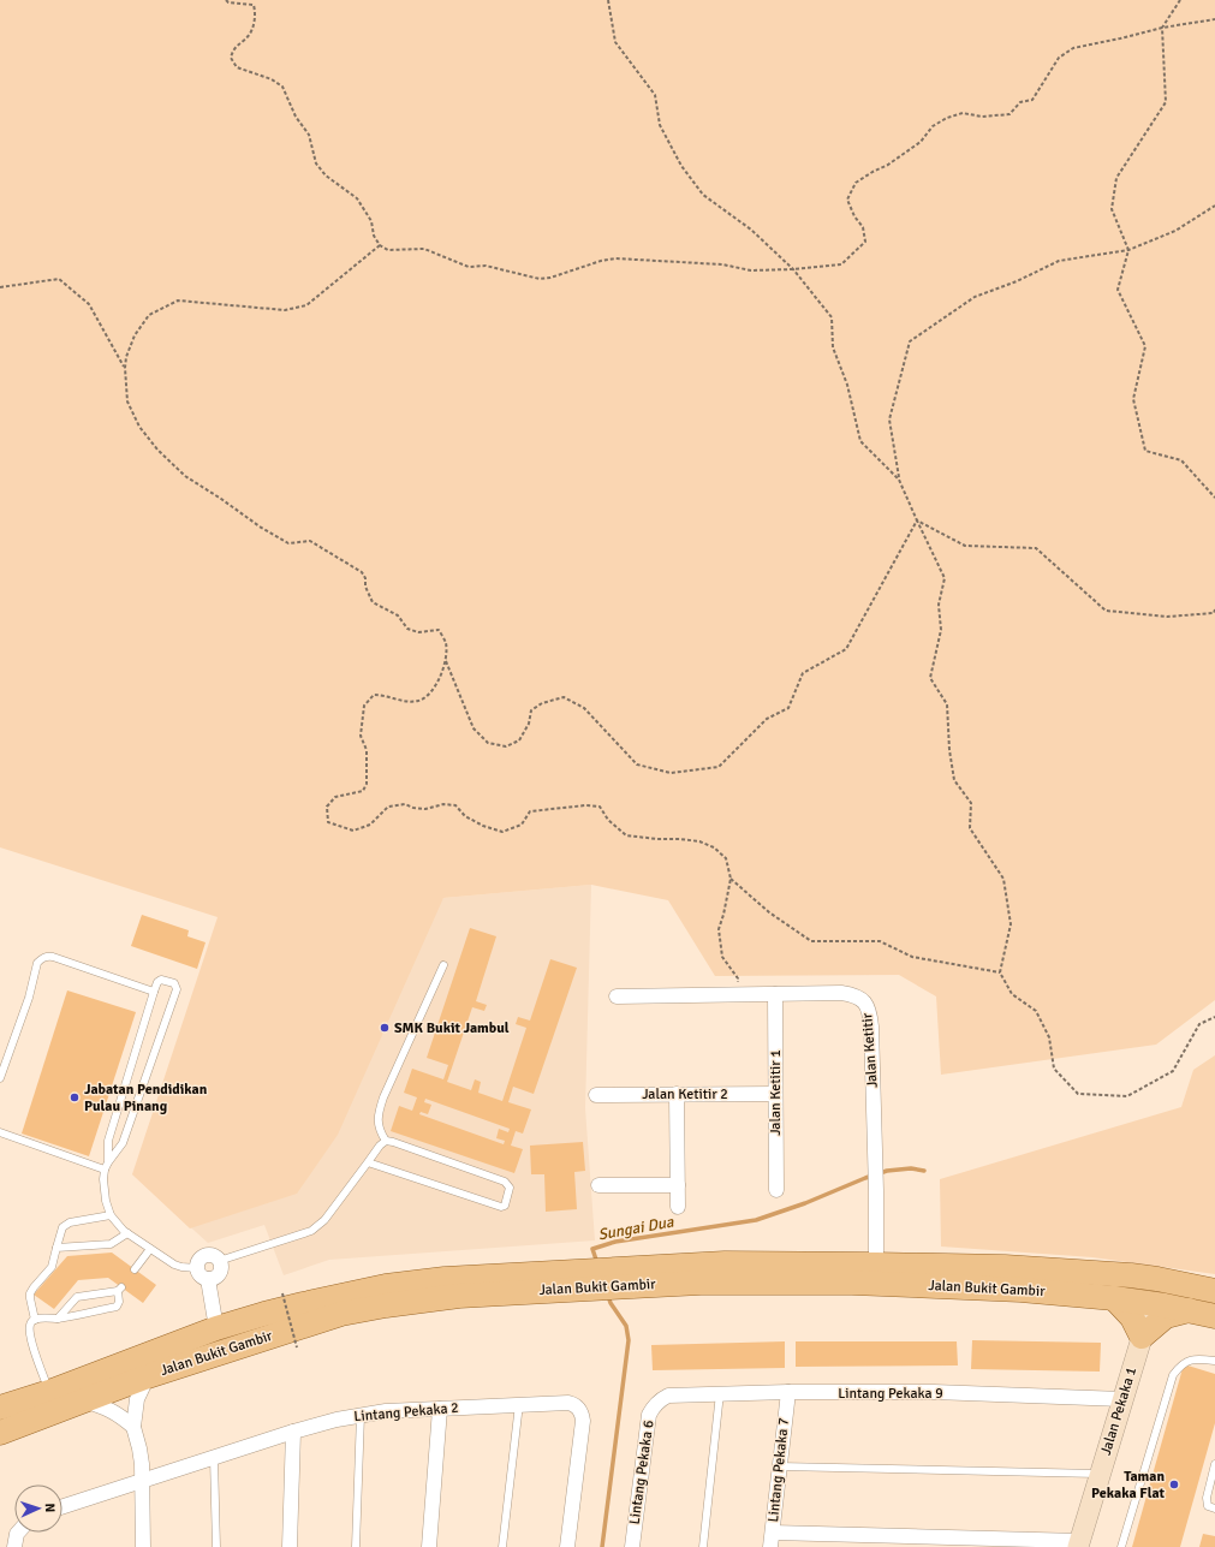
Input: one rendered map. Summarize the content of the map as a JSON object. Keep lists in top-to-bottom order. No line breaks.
{"streets":{"main road":["Jalan Bukit Gambir","Jalan Pekaka 1"],"street":["Jalan Ketitir","Jalan Ketitir 1","Jalan Ketitir 2","Lintang Pekaka 9","Lintang Pekaka 2","Lintang Pekaka 7","Lintang Pekaka 6"]},"crossings":[["Jalan Ketitir","Jalan Ketitir 1"],["Jalan Ketitir","Jalan Bukit Gambir"],["Jalan Ketitir 1","Jalan Ketitir 2"],["Jalan Bukit Gambir","Jalan Pekaka 1"],["Lintang Pekaka 9","Jalan Pekaka 1"],["Lintang Pekaka 9","Lintang Pekaka 7"],["Lintang Pekaka 9","Lintang Pekaka 6"]],"water":["Sungai Dua"],"places":["SMK Bukit Jambul","Jabatan Pendidikan Pulau Pinang","Taman Pekaka Flat"],"north":"right"}
